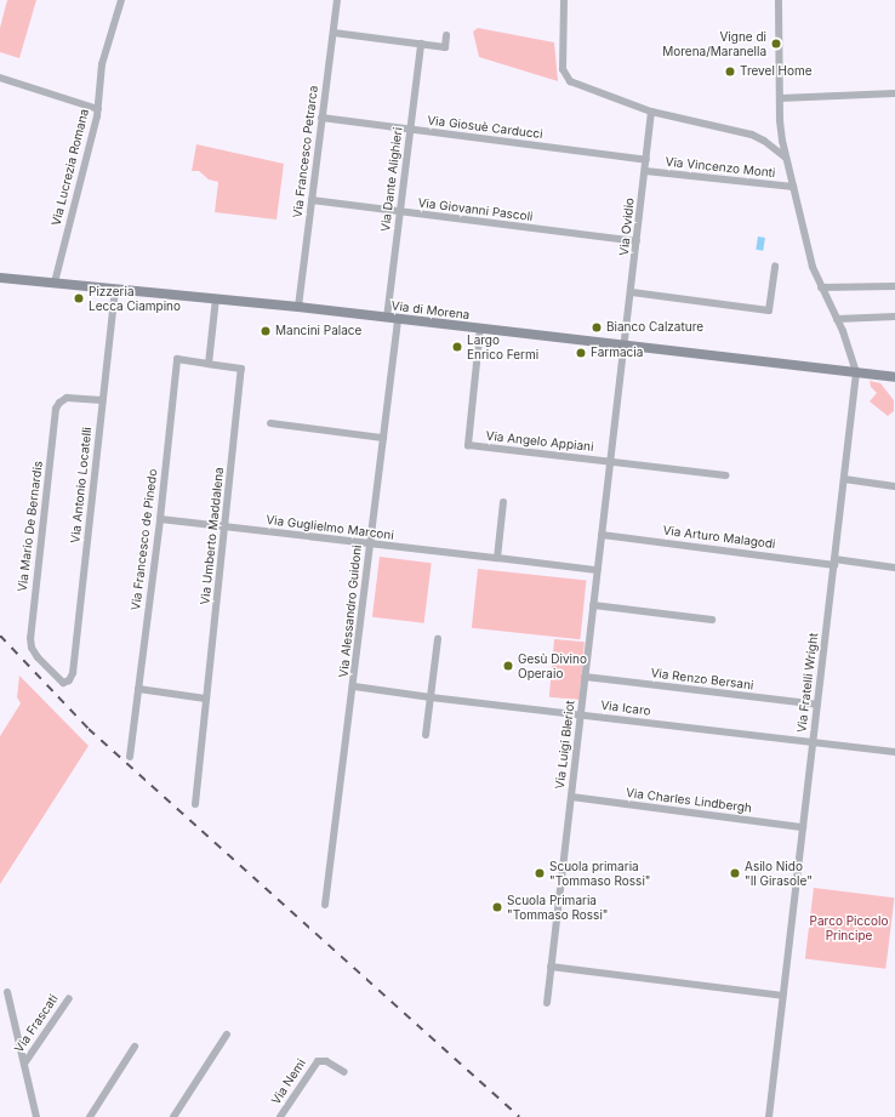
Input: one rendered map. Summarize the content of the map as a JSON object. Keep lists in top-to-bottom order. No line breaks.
{"streets":{"street":["Via Giosuè Carducci","Via Francesco Petrarca","Via Lucrezia Romana","Via Vincenzo Monti","Via Dante Alighieri","Via Giovanni Pascoli","Via Ovidio","Via di Morena","Via Angelo Appiani","Via Antonio Locatelli","Via Mario De Bernardis","Via Guglielmo Marconi","Via Umberto Maddalena","Via Arturo Malagodi","Via Francesco de Pinedo","Via Alessandro Guidoni","Via Renzo Bersani","Via Fratelli Wright","Via Icaro","Via Luigi Bleriot","Via Charles Lindbergh","Via Frascati","Via Nemi"]},"crossings":[["Via Giosuè Carducci","Via Francesco Petrarca"],["Via Giosuè Carducci","Via Dante Alighieri"],["Via Giosuè Carducci","Via Ovidio"],["Via Francesco Petrarca","Via Giovanni Pascoli"],["Via Francesco Petrarca","Via di Morena"],["Via Lucrezia Romana","Via di Morena"],["Via Vincenzo Monti","Via Ovidio"],["Via Dante Alighieri","Via Giovanni Pascoli"],["Via Dante Alighieri","Via di Morena"],["Via Dante Alighieri","Via Alessandro Guidoni"],["Via Giovanni Pascoli","Via Ovidio"],["Via Ovidio","Via di Morena"],["Via Ovidio","Via Luigi Bleriot"],["Via di Morena","Via Angelo Appiani"],["Via di Morena","Via Antonio Locatelli"],["Via di Morena","Via Alessandro Guidoni"],["Via di Morena","Via Fratelli Wright"],["Via di Morena","Via Luigi Bleriot"],["Via Angelo Appiani","Via Luigi Bleriot"],["Via Antonio Locatelli","Via Mario De Bernardis"],["Via Guglielmo Marconi","Via Umberto Maddalena"],["Via Guglielmo Marconi","Via Francesco de Pinedo"],["Via Guglielmo Marconi","Via Alessandro Guidoni"],["Via Guglielmo Marconi","Via Luigi Bleriot"],["Via Umberto Maddalena","Via Francesco de Pinedo"],["Via Arturo Malagodi","Via Fratelli Wright"],["Via Arturo Malagodi","Via Luigi Bleriot"],["Via Alessandro Guidoni","Via Icaro"],["Via Renzo Bersani","Via Fratelli Wright"],["Via Renzo Bersani","Via Luigi Bleriot"],["Via Fratelli Wright","Via Icaro"],["Via Fratelli Wright","Via Charles Lindbergh"],["Via Icaro","Via Luigi Bleriot"],["Via Luigi Bleriot","Via Charles Lindbergh"]],"parks":["Parco Piccolo Principe"],"places":["Vigne di Morena/Maranella","Trevel Home","Pizzeria Lecca Ciampino","Bianco Calzature","Mancini Palace","Largo Enrico Fermi","Farmacia","Gesù Divino Operaio","Scuola primaria \"Tommaso Rossi\"","Asilo Nido \"Il Girasole\"","Scuola Primaria \"Tommaso Rossi\""]}
